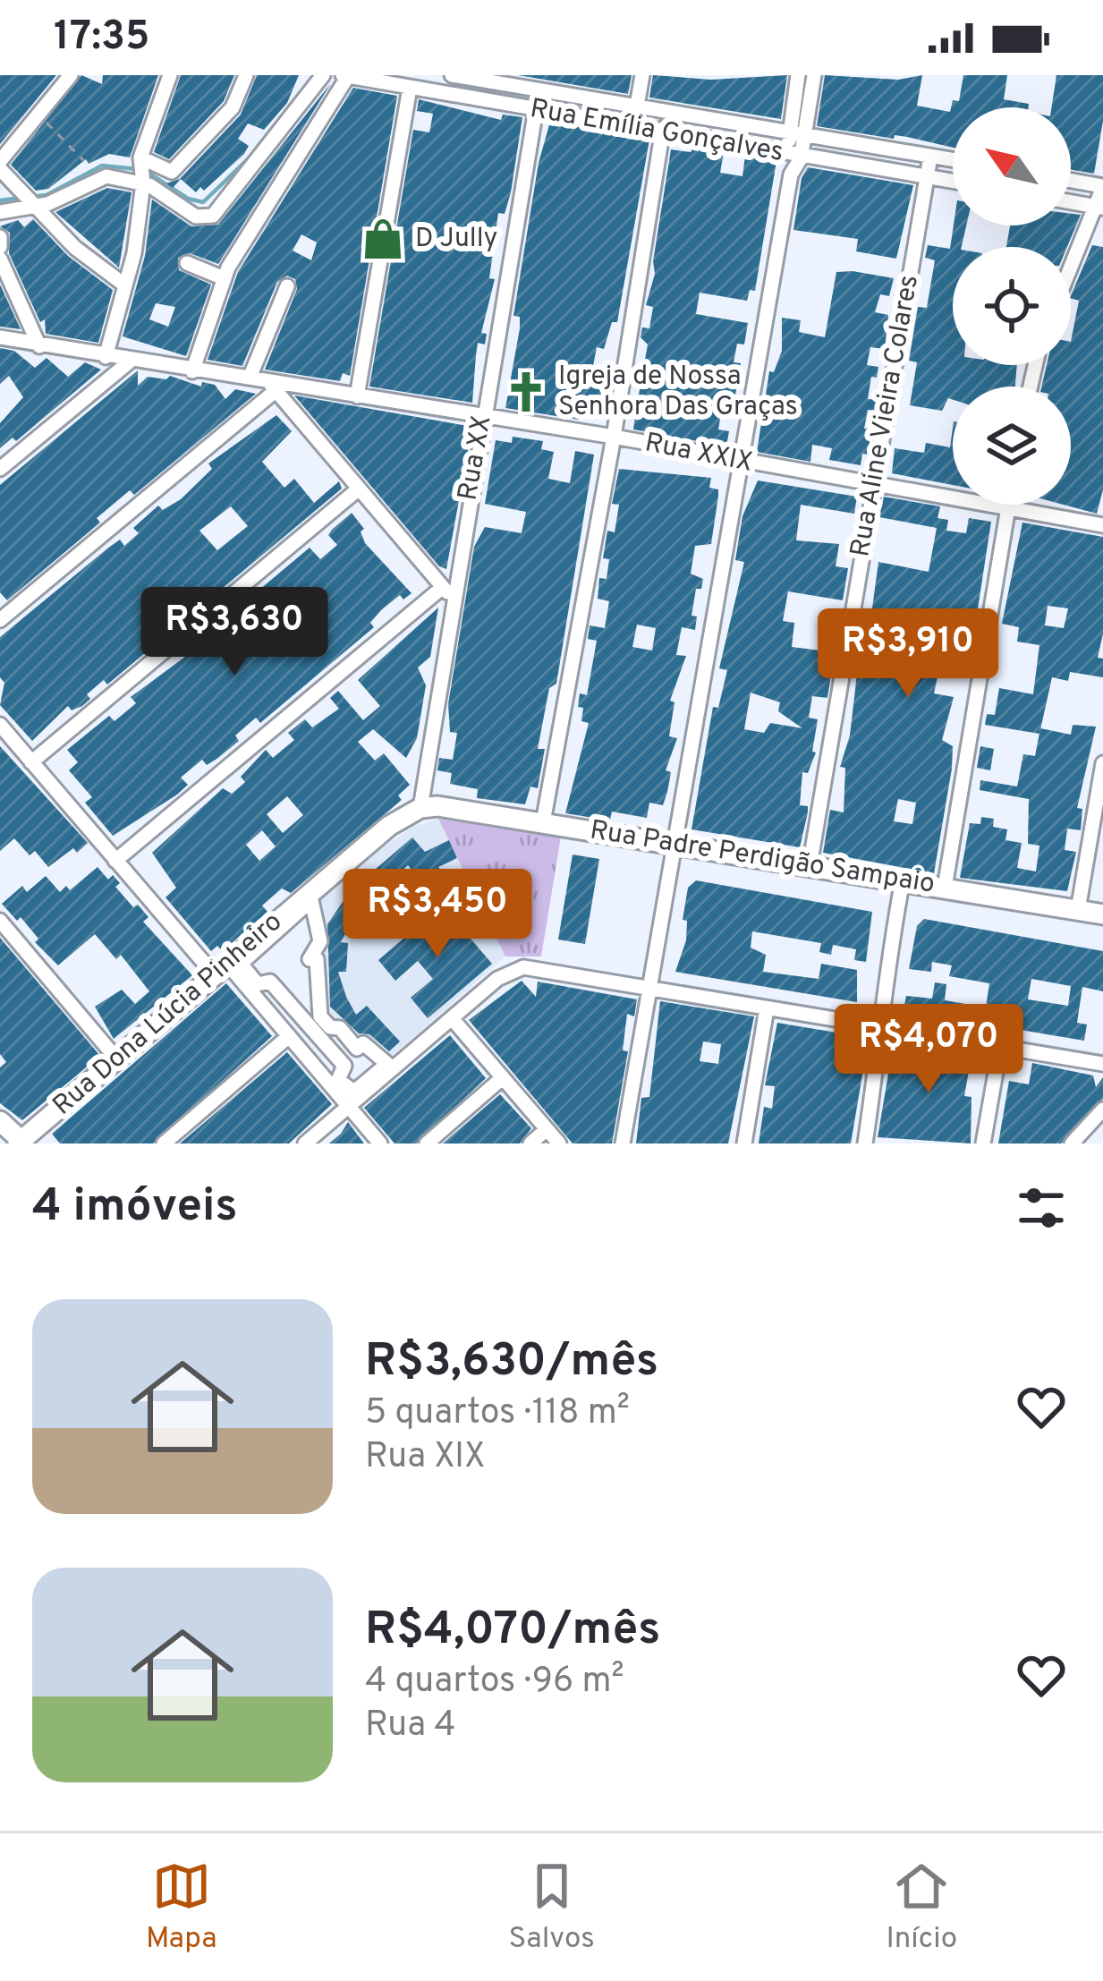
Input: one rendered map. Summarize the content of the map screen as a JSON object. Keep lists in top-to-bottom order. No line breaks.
{"streets":{"main road":["Rua Padre Perdigão Sampaio","Rua Dona Lúcia Pinheiro"],"street":["Rua Emília Gonçalves","Rua Aline Vieira Colares","Rua XXIX","Rua XX"]},"crossings":[["Rua Emília Gonçalves","Rua Aline Vieira Colares"],["Rua Emília Gonçalves","Rua XX"],["Rua Aline Vieira Colares","Rua XXIX"],["Rua Aline Vieira Colares","Rua Padre Perdigão Sampaio"],["Rua XXIX","Rua XX"],["Rua XX","Rua Padre Perdigão Sampaio"],["Rua XX","Rua Dona Lúcia Pinheiro"],["Rua Padre Perdigão Sampaio","Rua Dona Lúcia Pinheiro"]],"places":{"shop":["D Jully"],"church":["Igreja de Nossa Senhora Das Graças"]},"north":"top left","page":{"status":"17:35","price":["R$3,630","R$3,910","R$3,450","R$4,070"],"heading":"4 imóveis","list":[{"name":"R$3,630/mês","note":"5 quartos · 118 m² · Rua XIX"},{"name":"R$4,070/mês","note":"4 quartos · 96 m² · Rua 4"}],"tabs":["Mapa","Salvos","Início"]}}
